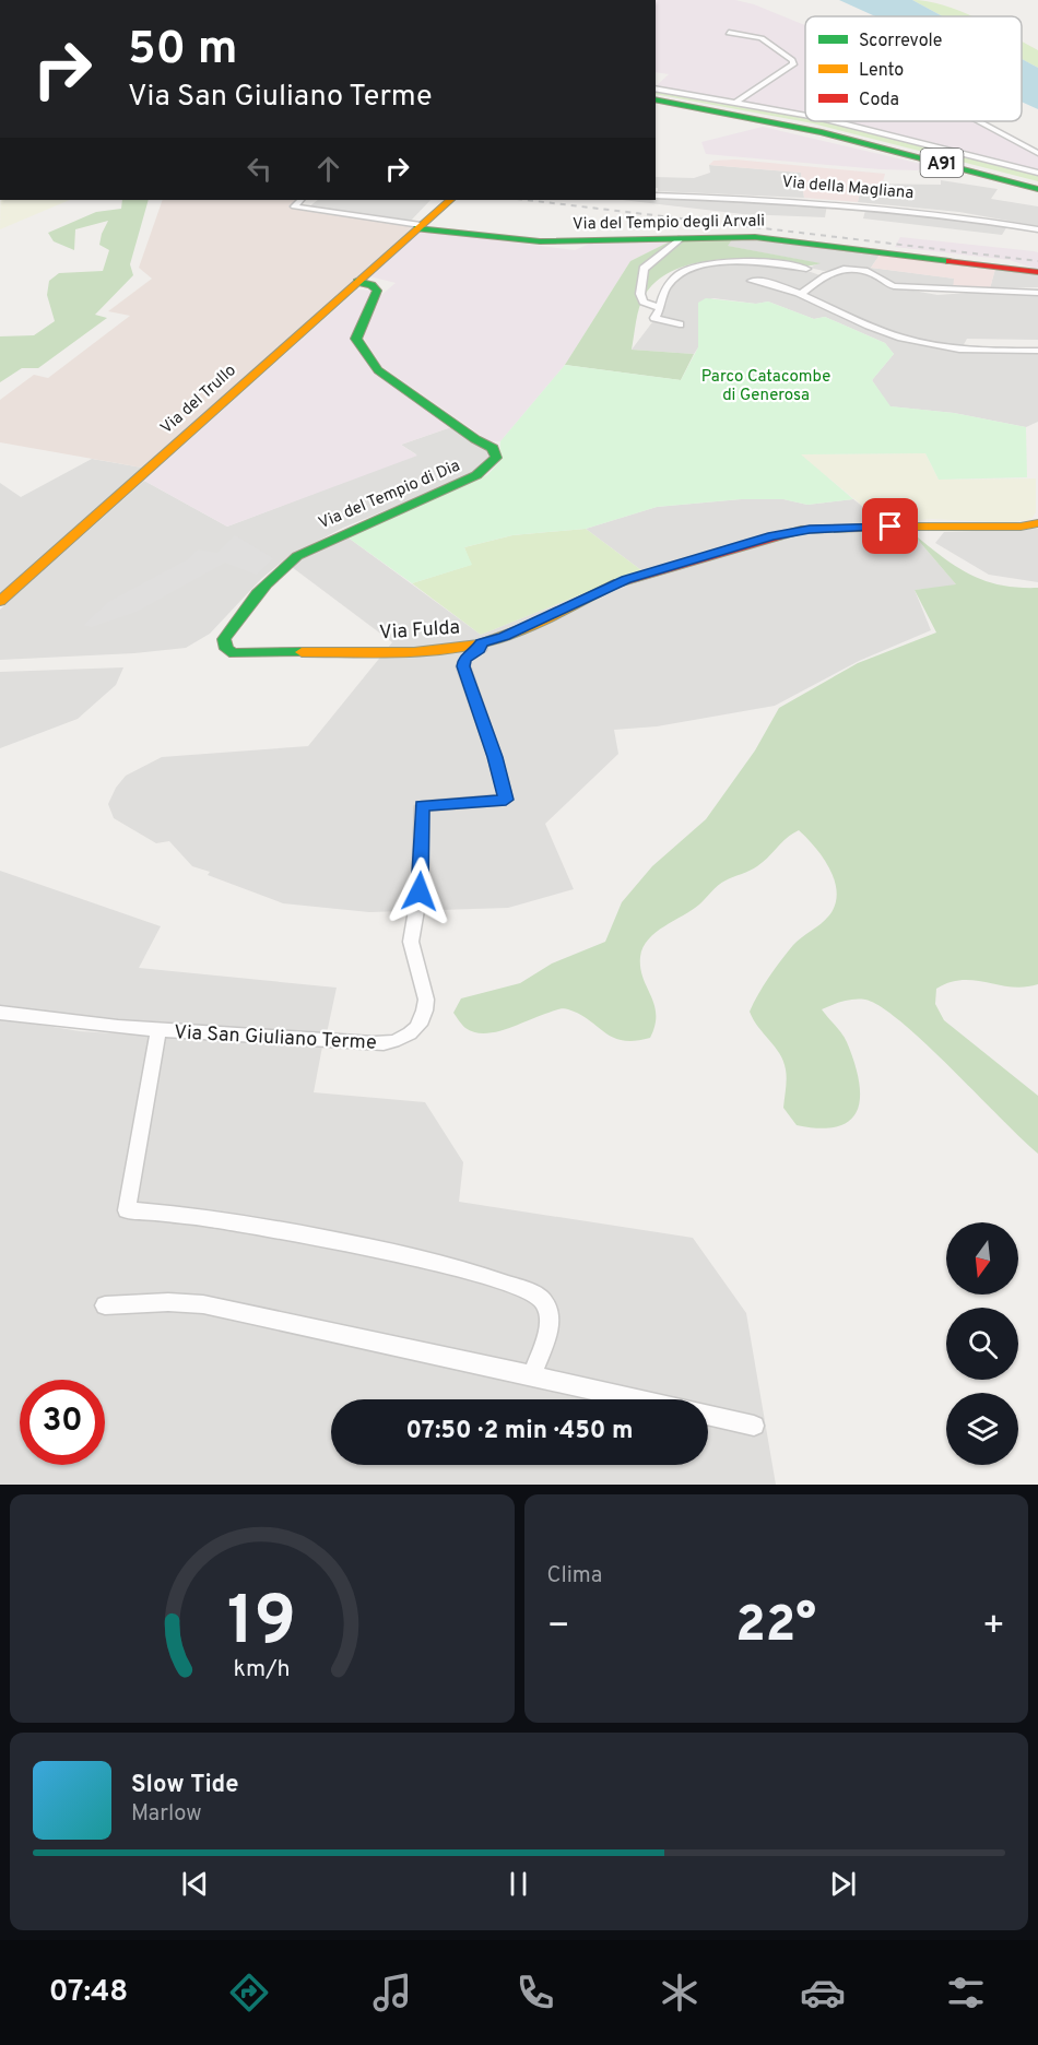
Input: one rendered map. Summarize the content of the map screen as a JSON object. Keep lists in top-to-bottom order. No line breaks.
{"streets":{"main road":["A91","Via del Tempio degli Arvali","Via del Trullo","Via del Tempio di Dia","Via Fulda"],"street":["Via della Magliana","Via San Giuliano Terme"]},"crossings":[["Via del Tempio degli Arvali","Via del Trullo"],["Via del Trullo","Via del Tempio di Dia"],["Via del Tempio di Dia","Via Fulda"],["Via Fulda","Via San Giuliano Terme"]],"parks":["Parco Catacombe di Generosa"],"legend":["Scorrevole","Lento","Coda"],"north":"bottom","page":{"turn":["50 m","Via San Giuliano Terme"],"limit":"30","trip":"07:50 · 2 min · 450 m","tile":"Clima","heat":["−","22°","+"],"song":["Slow Tide","Marlow"],"tabs":"07:48","gauge":["19","km/h"]}}
